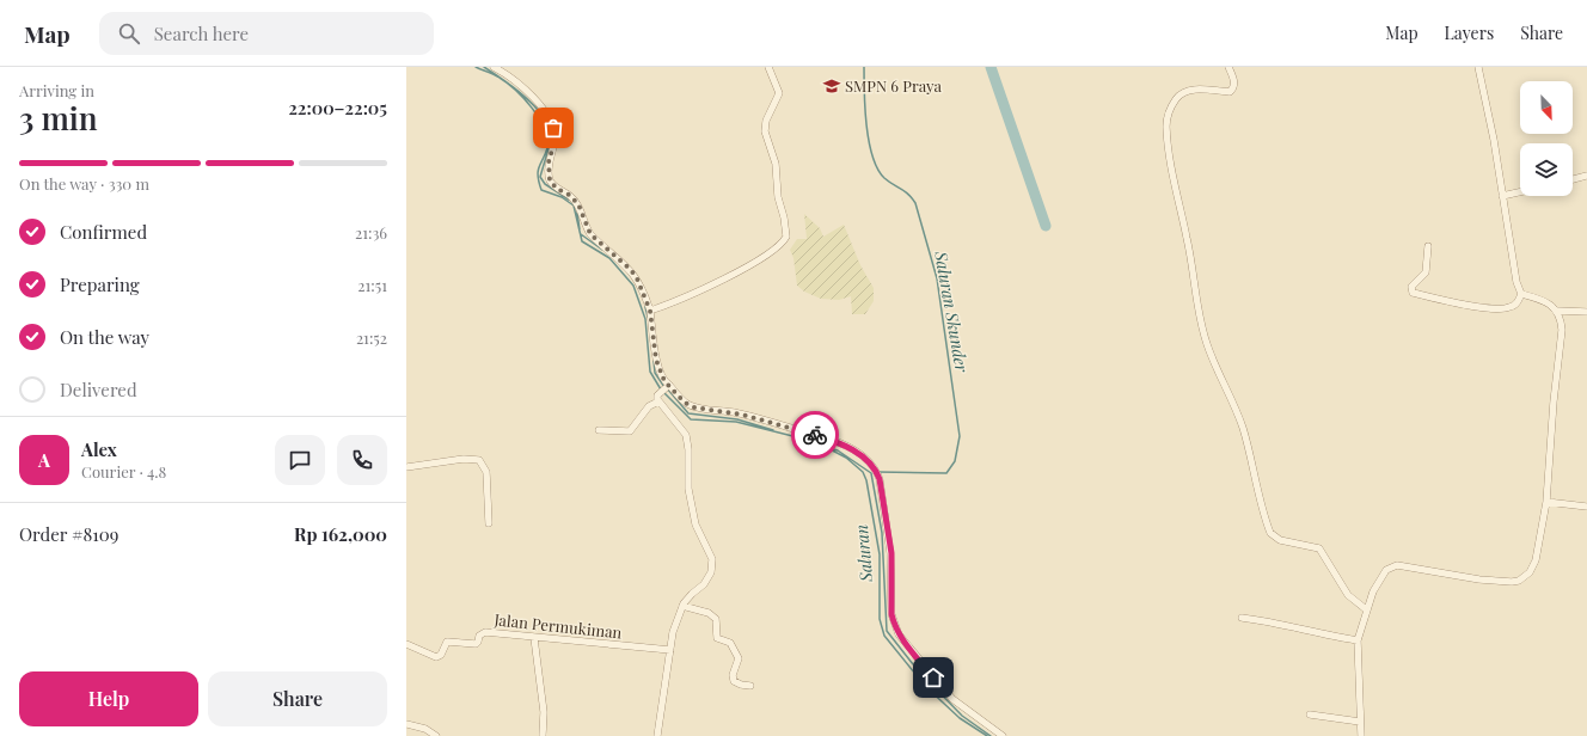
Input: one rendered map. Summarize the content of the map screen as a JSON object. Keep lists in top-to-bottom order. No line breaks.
{"streets":{"street":["Jalan Permukiman"]},"water":["Saluran Skunder","Saluran"],"places":{"school or university":["SMPN 6 Praya"]},"north":"bottom right","page":{"header":"Map","search":"Search here","nav":["Map","Layers","Share"],"heading":["3 min","Arriving in","22:00–22:05"],"panel":["Alex","Courier · 4.8","Order #8109","Rp 162,000"],"bar":"On the way · 330 m","list":[["Confirmed","21:36"],["Preparing","21:51"],["On the way","21:52"],"Delivered"],"round":"A","buttons":["Help","Share"]}}
